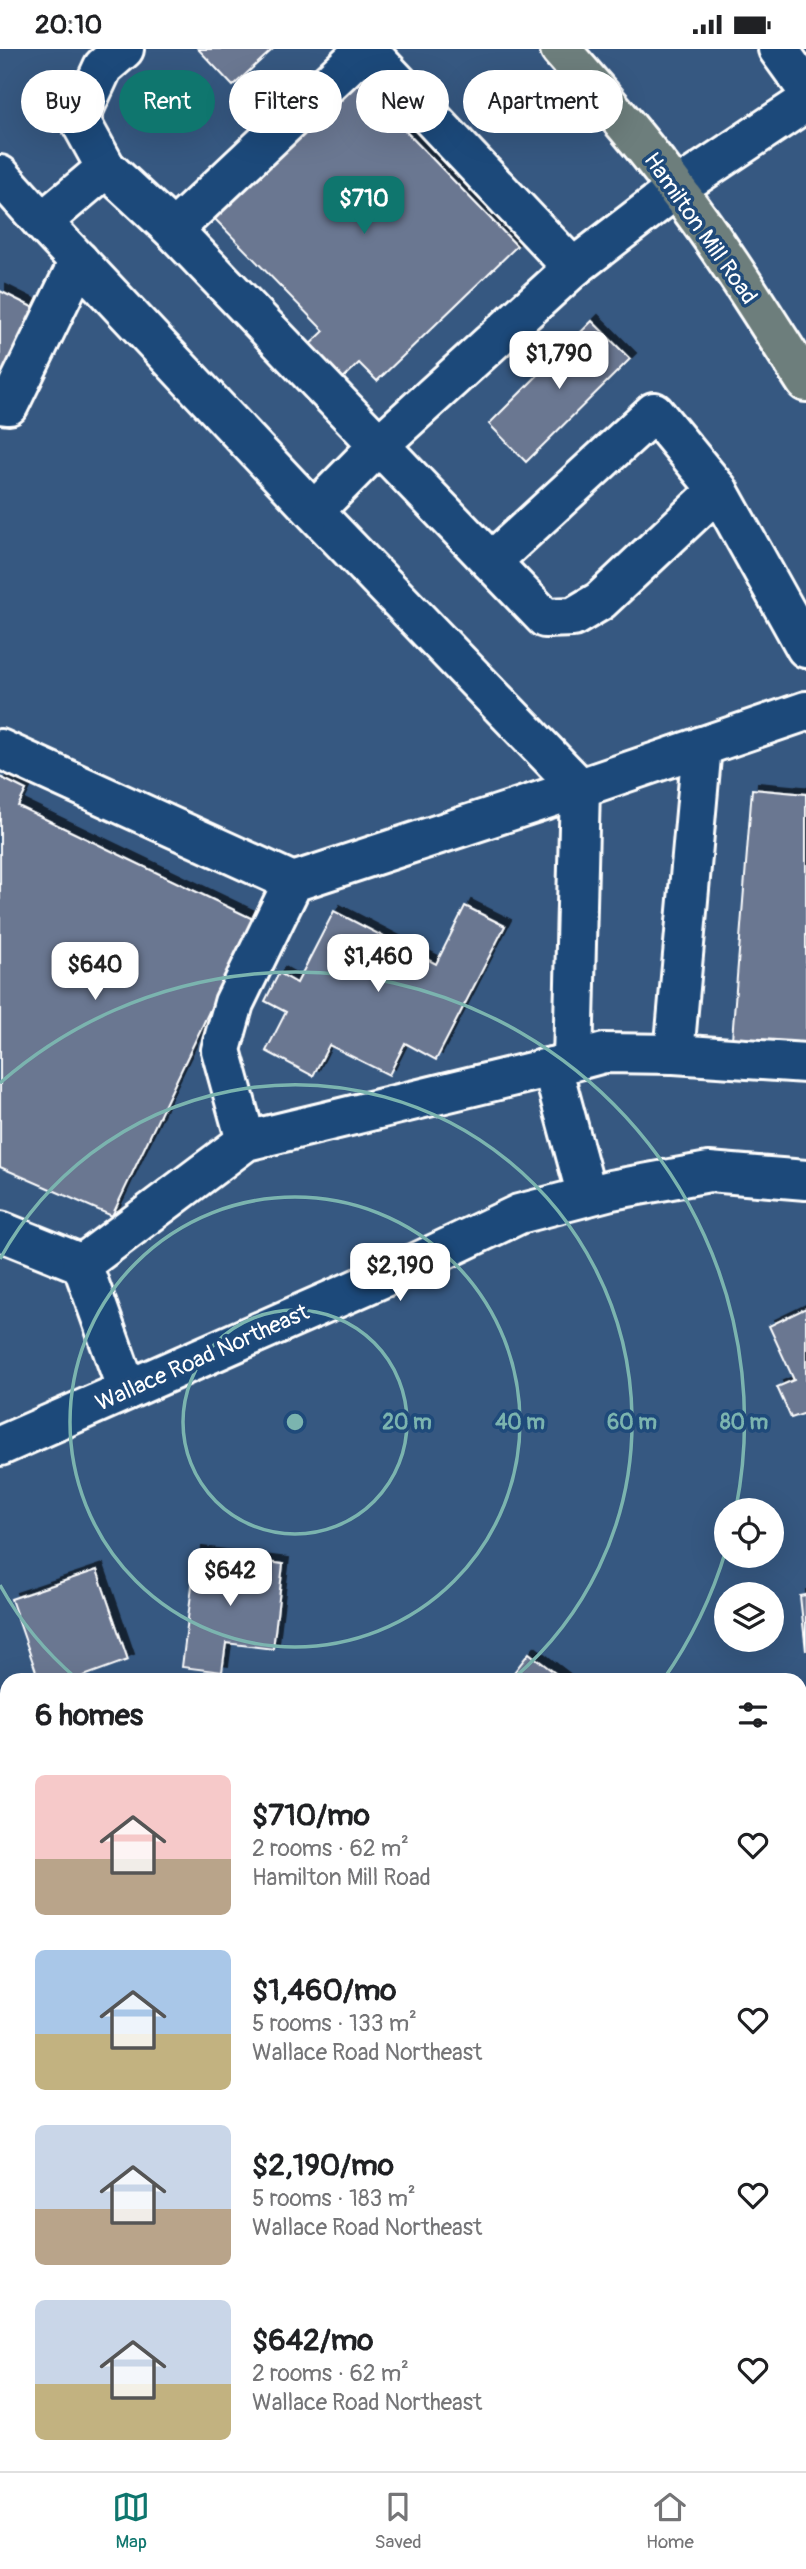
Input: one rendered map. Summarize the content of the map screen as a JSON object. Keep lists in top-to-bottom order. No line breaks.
{"streets":{"main road":["Hamilton Mill Road"],"street":["Wallace Road Northeast"]},"page":{"status":"20:10","chip":["Buy","Rent","Filters","New","Apartment"],"price":["$710","$1,790","$1,460","$640","$2,190","$642"],"heading":"6 homes","list":[{"name":"$710/mo","note":"2 rooms · 62 m² · Hamilton Mill Road"},{"name":"$1,460/mo","note":"5 rooms · 133 m² · Wallace Road Northeast"},{"name":"$2,190/mo","note":"5 rooms · 183 m² · Wallace Road Northeast"},{"name":"$642/mo","note":"2 rooms · 62 m² · Wallace Road Northeast"}],"tabs":["Map","Saved","Home"]},"rings":["20 m","40 m","60 m","80 m"]}
